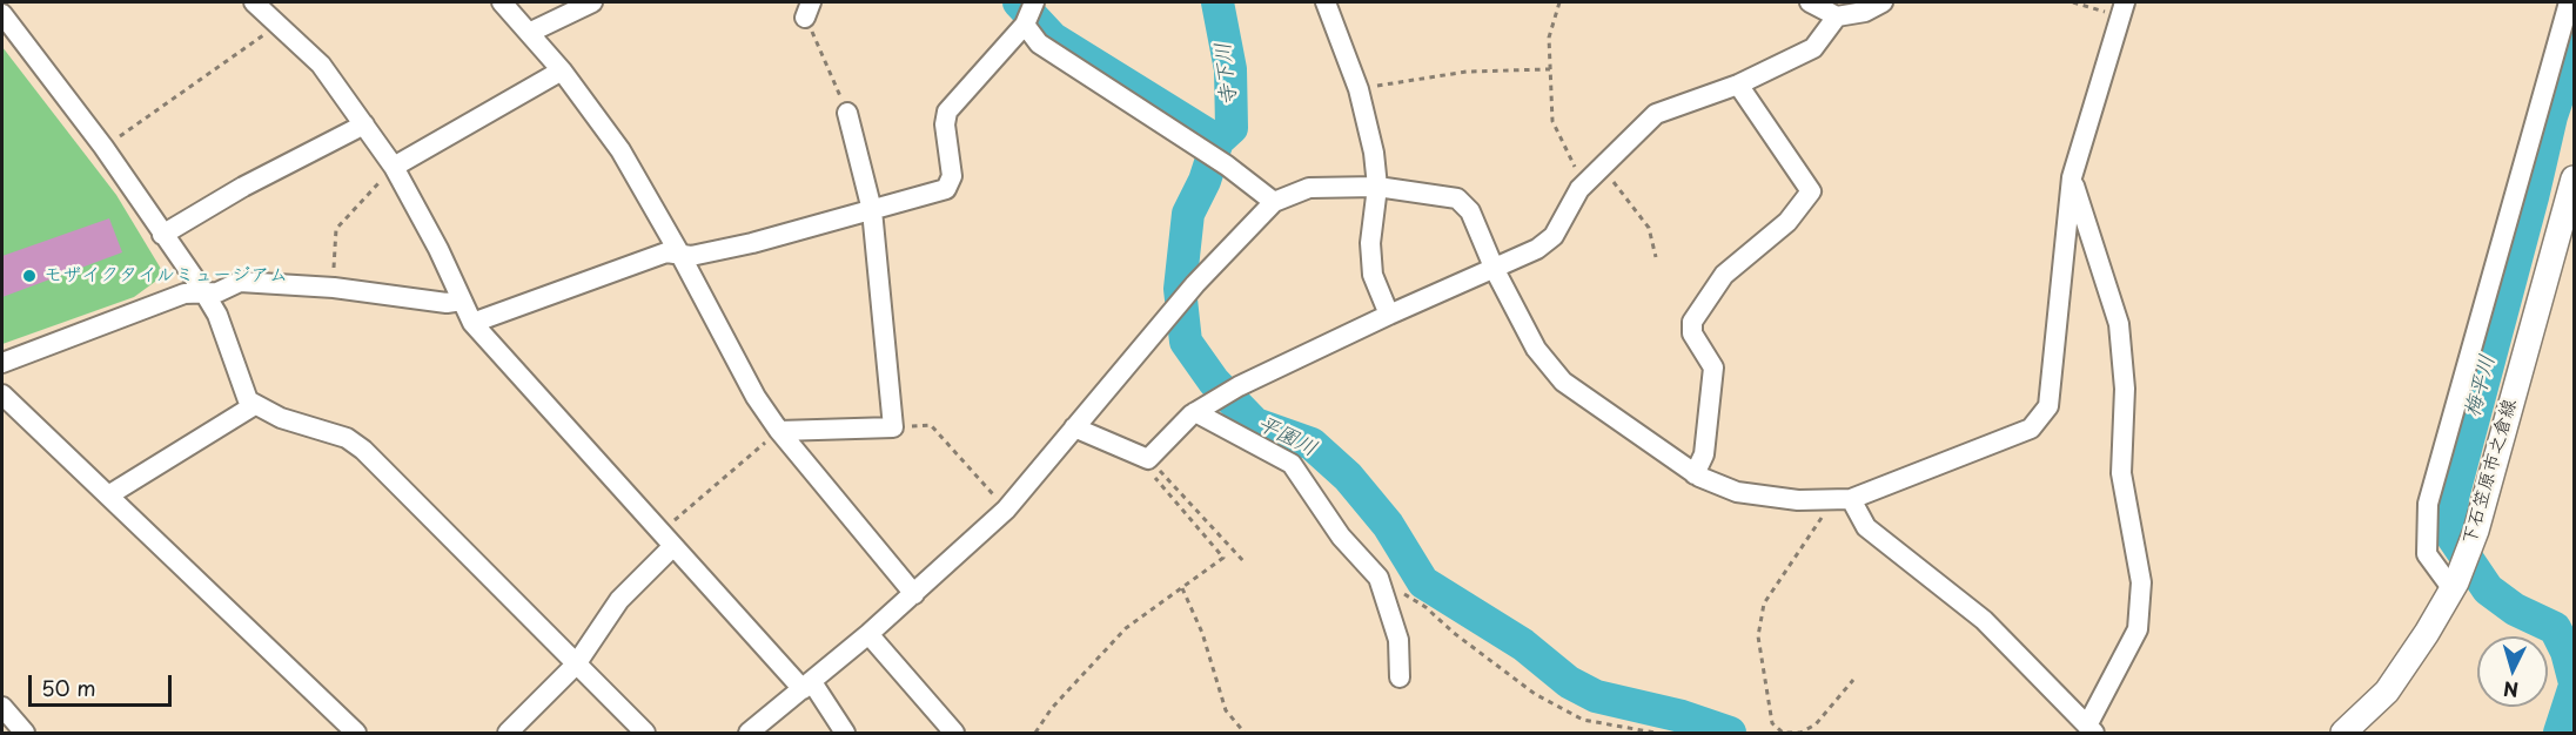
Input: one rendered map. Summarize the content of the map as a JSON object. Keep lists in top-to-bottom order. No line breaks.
{"streets":{"main road":["下石笠原市之倉線"]},"water":["寺下川","梅平川","平園川"],"places":["モザイクタイルミュージアム"],"scale_bar":"50 m","north":"bottom"}
